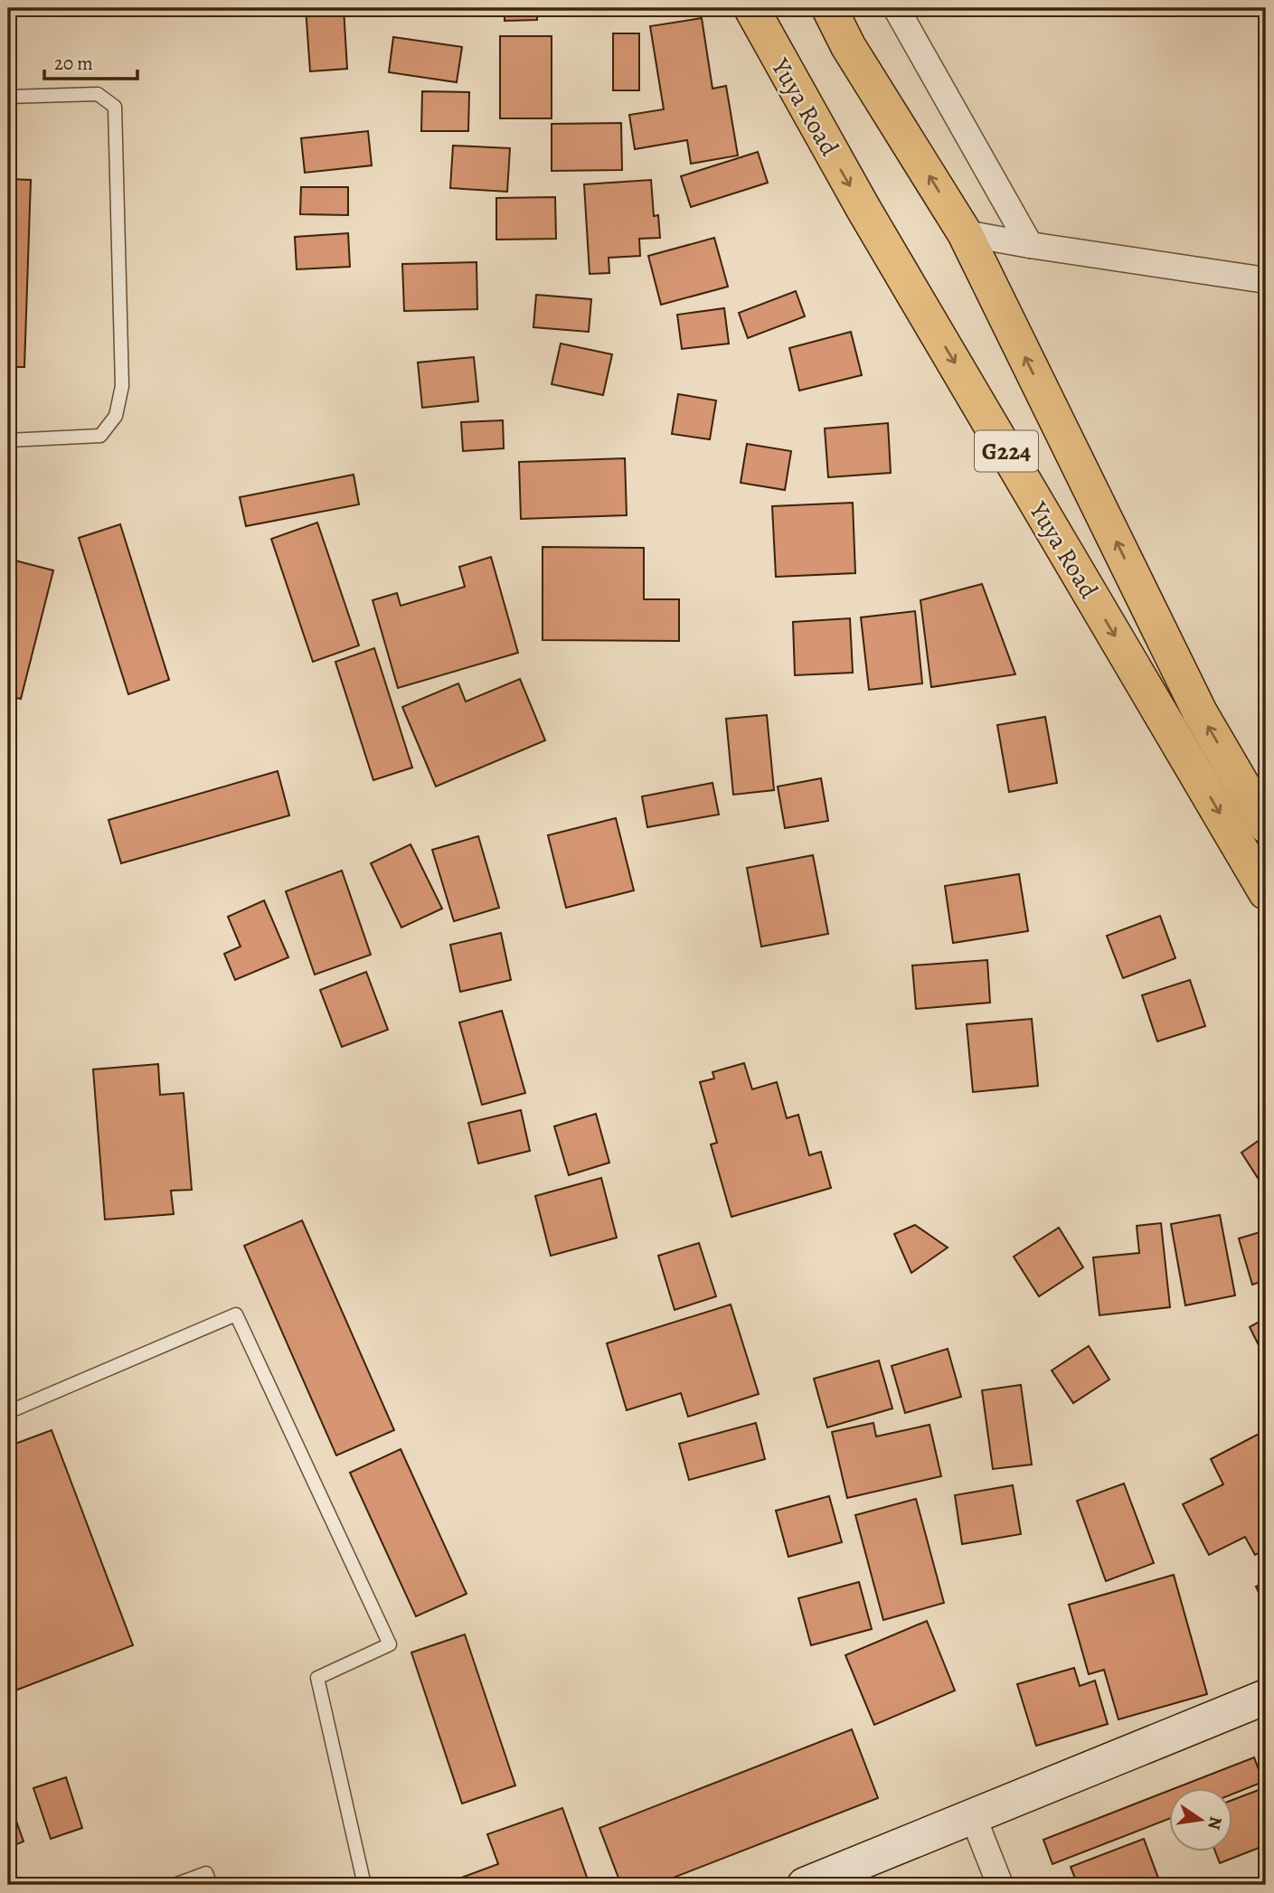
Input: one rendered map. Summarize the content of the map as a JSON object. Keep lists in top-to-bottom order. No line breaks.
{"streets":{"highway":["Yuya Road","G224"]},"scale_bar":"20 m","north":"right"}
